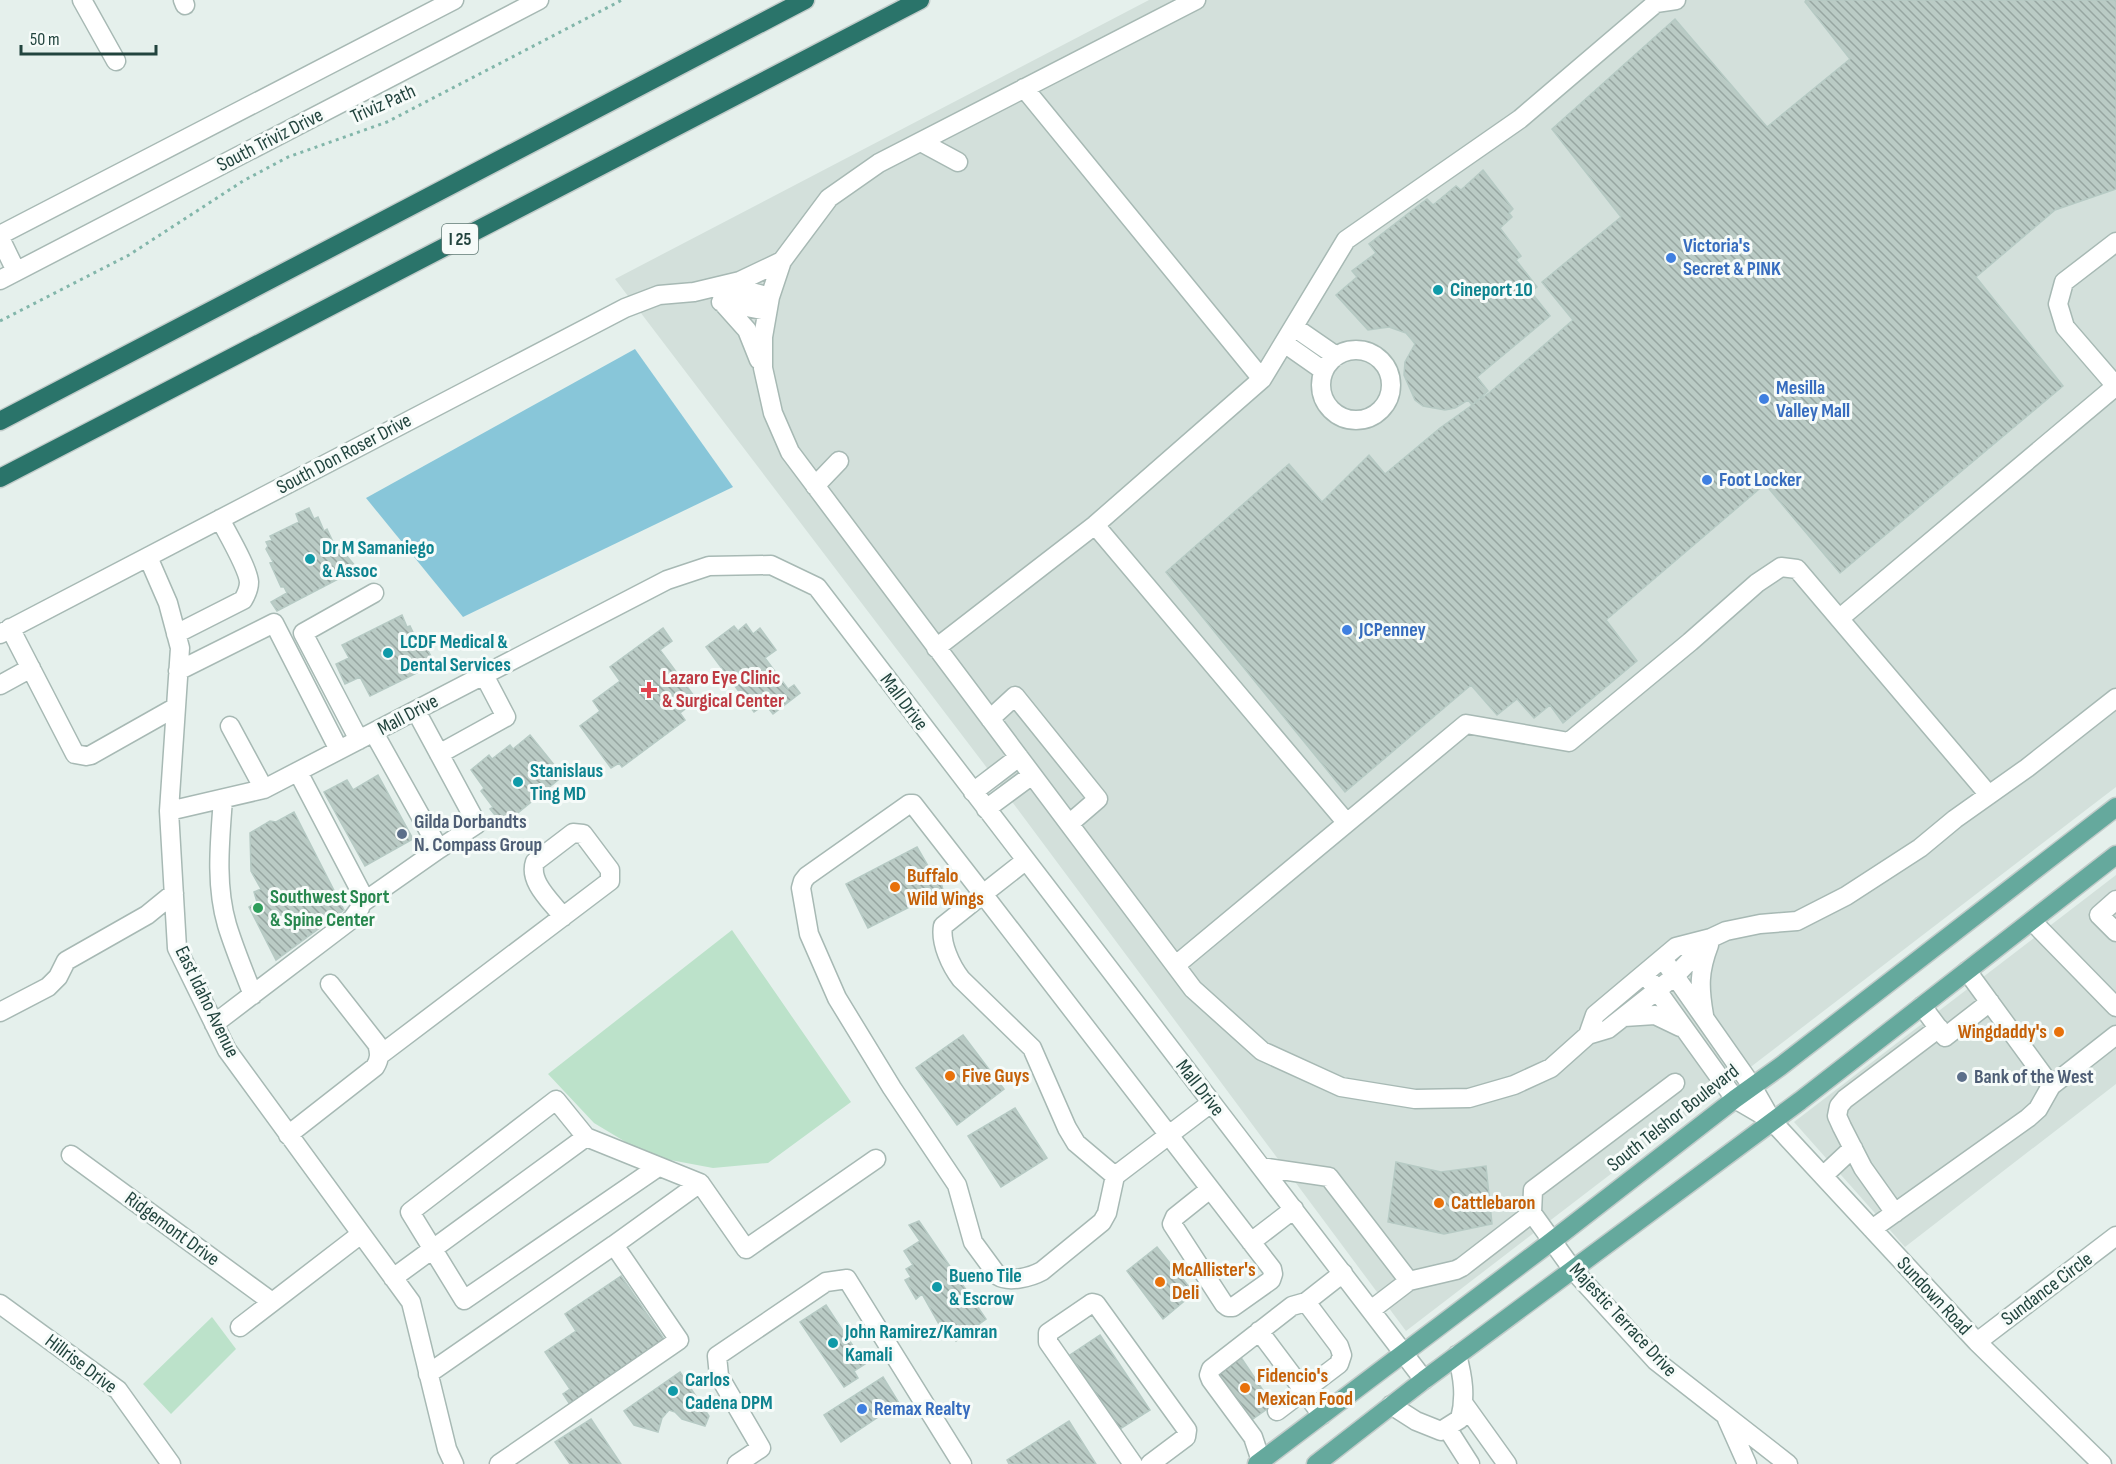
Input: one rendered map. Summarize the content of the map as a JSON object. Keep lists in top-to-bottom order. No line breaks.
{"streets":{"highway":["I 25"],"main road":["South Telshor Boulevard"],"street":["South Triviz Drive","South Don Roser Drive","Mall Drive","East Idaho Avenue","Ridgemont Drive","Sundance Circle","Sundown Road","Majestic Terrace Drive","Hillrise Drive"],"path":["Triviz Path"]},"crossings":[["South Don Roser Drive","East Idaho Avenue"],["Mall Drive","East Idaho Avenue"],["Mall Drive","South Telshor Boulevard"],["South Telshor Boulevard","Sundown Road"],["South Telshor Boulevard","Majestic Terrace Drive"],["Sundance Circle","Sundown Road"]],"places":{"other":["Victoria's Secret & PINK","Cineport 10","Mesilla Valley Mall","Foot Locker","Dr M Samaniego & Assoc","JCPenney","LCDF Medical & Dental Services","Stanislaus Ting MD","Gilda Dorbandts N. Compass Group","Buffalo Wild Wings","Southwest Sport & Spine Center","Wingdaddy's","Five Guys","Bank of the West","Cattlebaron","McAllister's Deli","Bueno Tile & Escrow","John Ramirez/Kamran Kamali","Fidencio's Mexican Food","Carlos Cadena DPM","Remax Realty"],"health":["Lazaro Eye Clinic & Surgical Center"]},"scale_bar":"50 m"}
